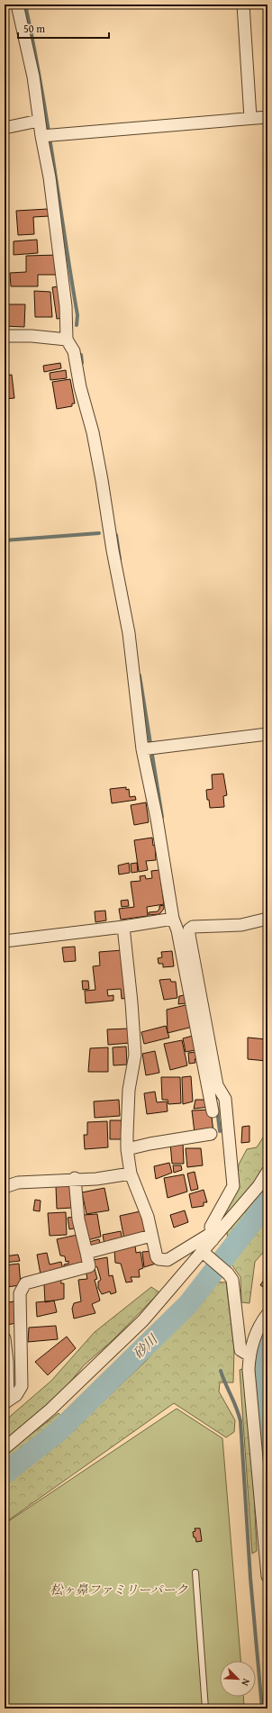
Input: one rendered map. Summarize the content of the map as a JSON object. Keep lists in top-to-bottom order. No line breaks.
{"water":["砂川"],"parks":["松ヶ鼻ファミリーパーク"],"scale_bar":"50 m","north":"bottom right"}
